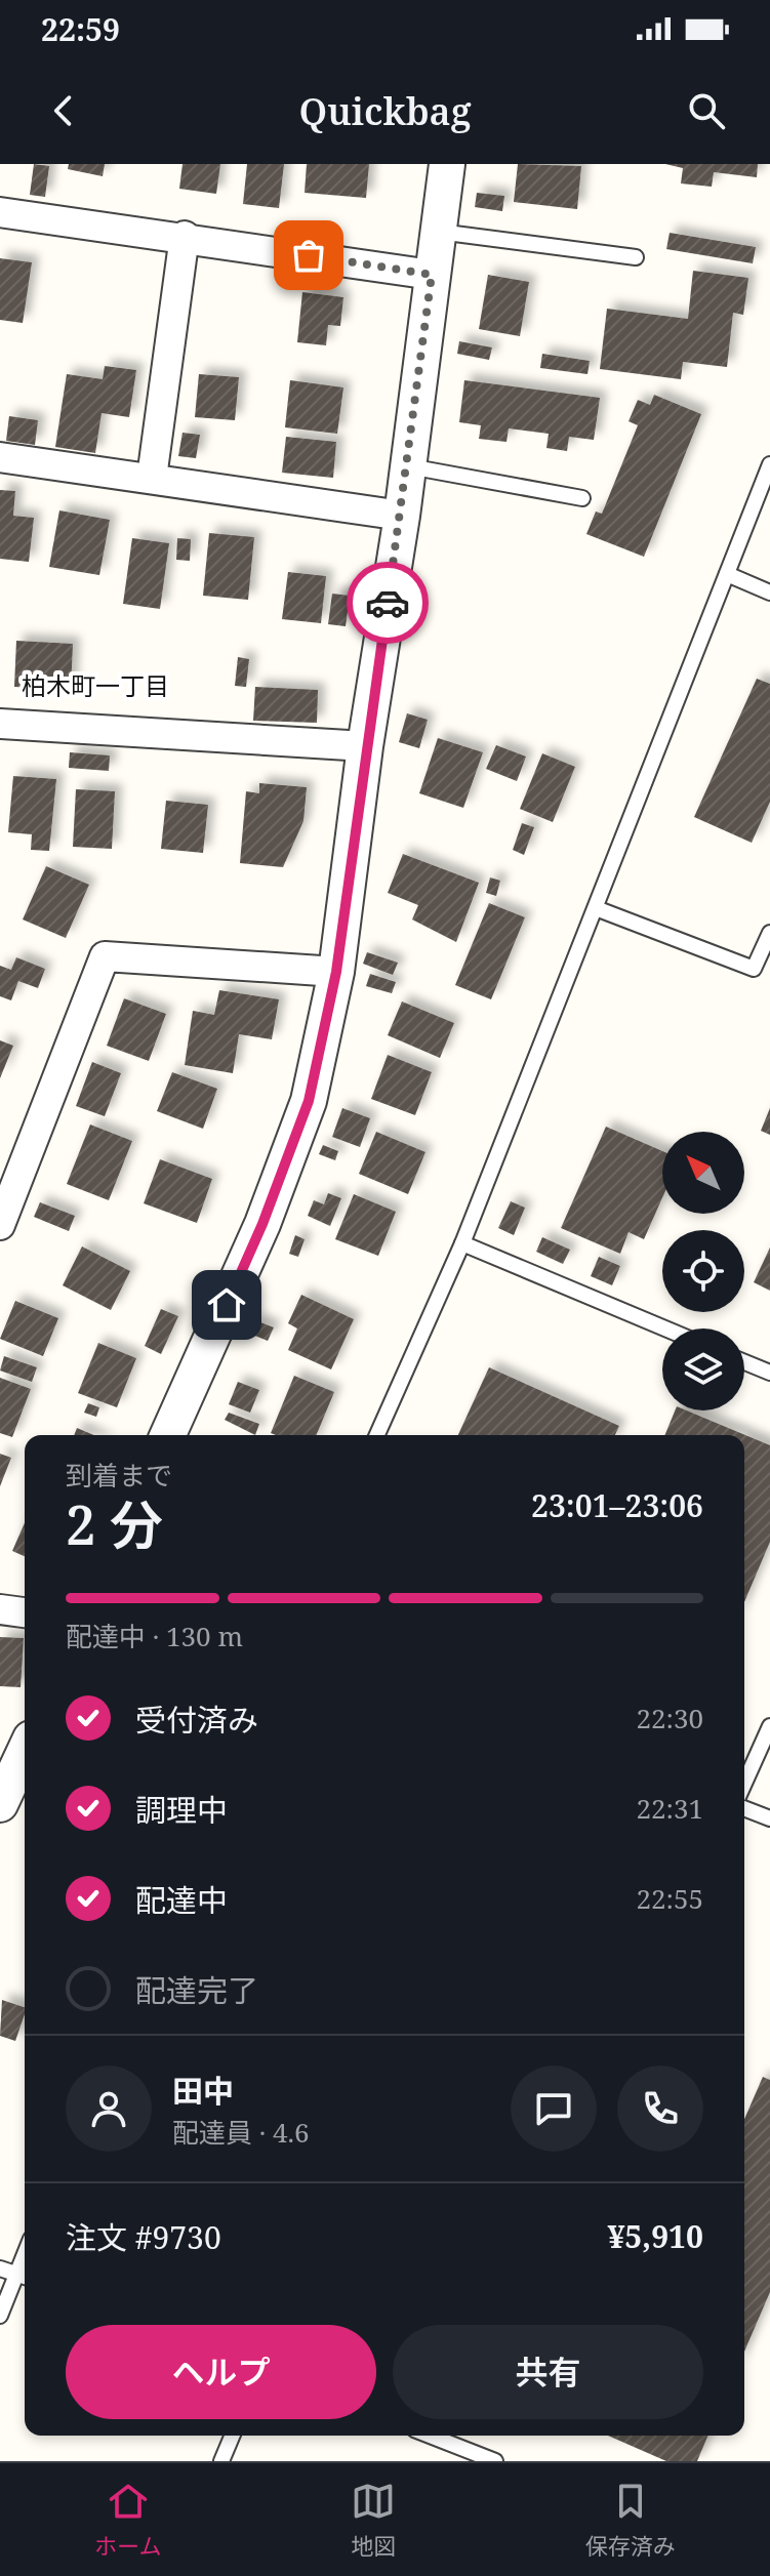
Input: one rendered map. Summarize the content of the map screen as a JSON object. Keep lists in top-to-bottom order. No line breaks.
{"districts":["柏木町一丁目"],"north":"top left","page":{"status":"22:59","header":"Quickbag","heading":["2 分","到着まで","23:01–23:06"],"panel":["田中","配達員 · 4.6","注文 #9730","¥5,910"],"bar":"配達中 · 130 m","list":[["受付済み","22:30"],["調理中","22:31"],["配達中","22:55"],"配達完了"],"buttons":["ヘルプ","共有"],"tabs":["ホーム","地図","保存済み"]}}
